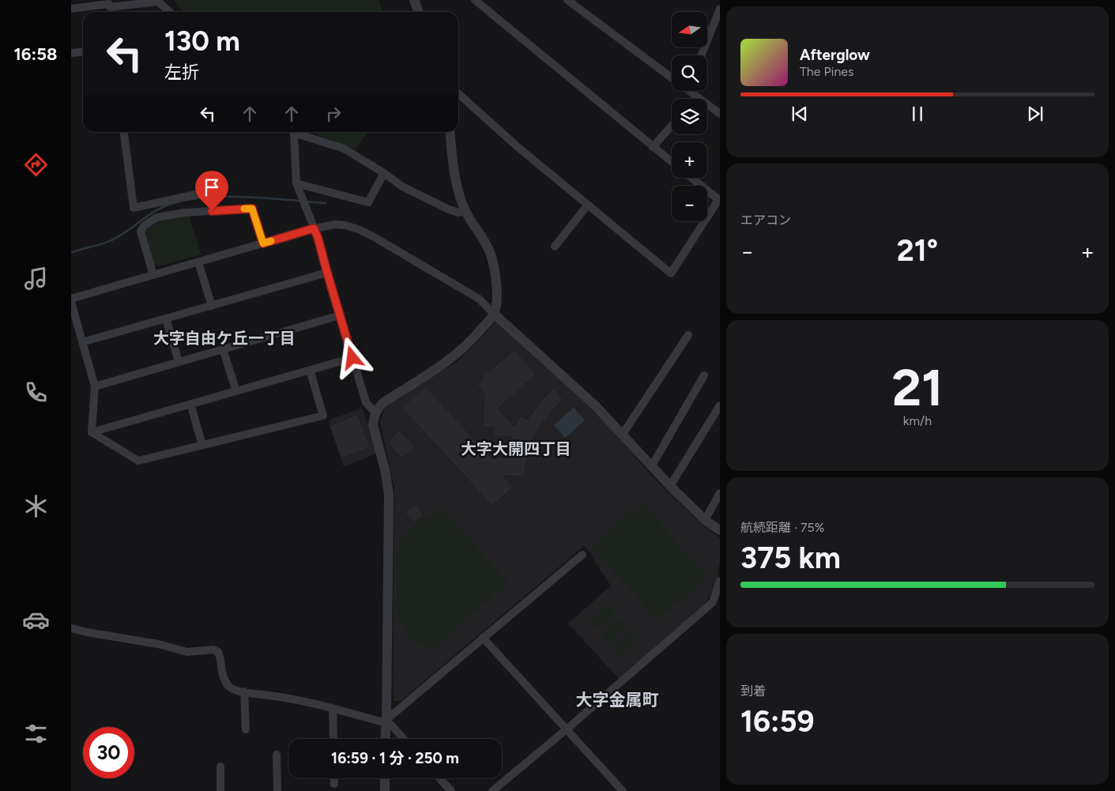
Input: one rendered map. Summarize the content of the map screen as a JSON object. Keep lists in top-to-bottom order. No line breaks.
{"districts":["大字自由ケ丘一丁目","大字大開四丁目","大字金属町"],"north":"left","page":{"tabs":"16:58","map_buttons":["+","−"],"turn":["130 m","左折"],"song":["Afterglow","The Pines"],"tile":["エアコン",["21","km/h"],["航続距離 · 75%","375 km"],["到着","16:59"]],"heat":["−","21°","+"],"limit":"30","trip":"16:59 · 1 分 · 250 m"}}
